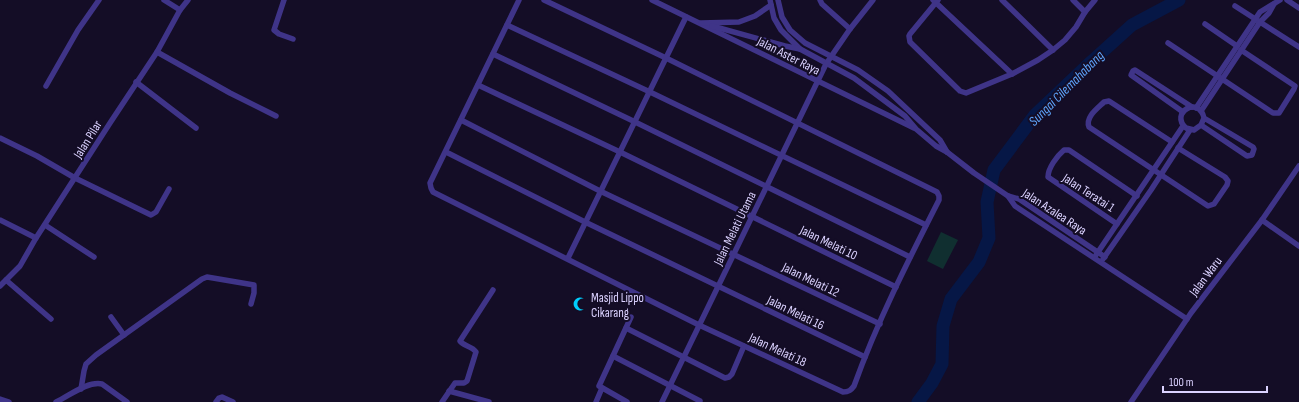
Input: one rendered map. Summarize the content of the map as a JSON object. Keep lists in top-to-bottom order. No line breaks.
{"streets":{"street":["Jalan Aster Raya","Jalan Pilar","Jalan Teratai 1","Jalan Azalea Raya","Jalan Melati Utama","Jalan Melati 10","Jalan Waru","Jalan Melati 12","Jalan Melati 16","Jalan Melati 18"]},"crossings":[["Jalan Aster Raya","Jalan Melati Utama"],["Jalan Azalea Raya","Jalan Waru"],["Jalan Melati Utama","Jalan Melati 10"],["Jalan Melati Utama","Jalan Melati 12"],["Jalan Melati Utama","Jalan Melati 16"],["Jalan Melati Utama","Jalan Melati 18"],["Jalan Melati 16","Jalan Melati 18"]],"water":["Sungai Cilemahabang"],"places":{"mosque":["Masjid Lippo Cikarang"]},"scale_bar":"100 m"}
